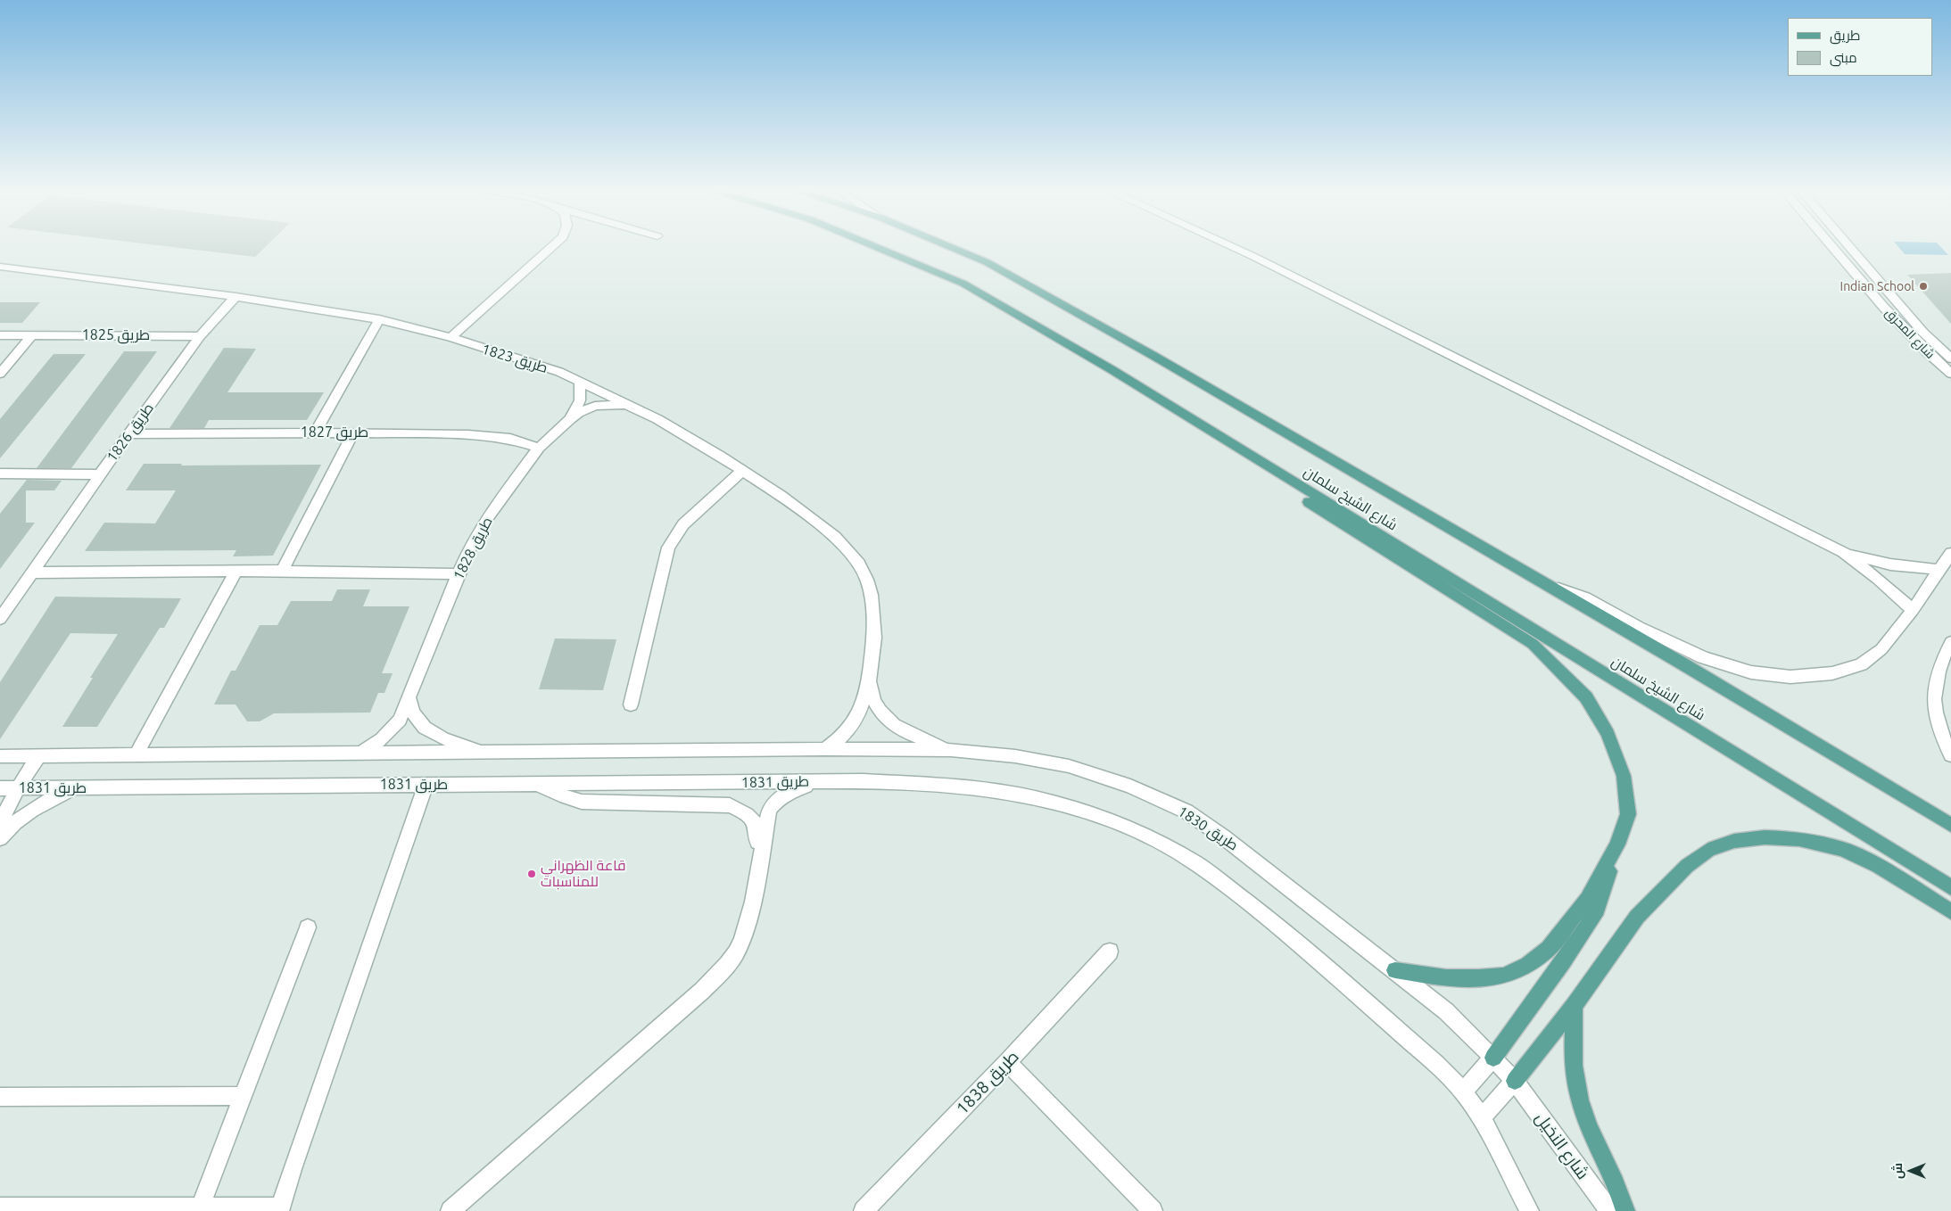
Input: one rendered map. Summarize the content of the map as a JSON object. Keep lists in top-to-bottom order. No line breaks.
{"streets":{"main road":["شارع الشيخ سلمان"],"street":["شارع المحرق","طريق 1825","طريق 1823","طريق 1826","طريق 1827","طريق 1828","طريق 1831","طريق 1830","طريق 1838","شارع النخيل"]},"crossings":[["طريق 1825","طريق 1826"],["طريق 1823","طريق 1826"],["طريق 1823","طريق 1828"],["طريق 1823","طريق 1830"],["طريق 1826","طريق 1827"],["طريق 1827","طريق 1828"],["طريق 1830","شارع النخيل"]],"places":["Indian School","قاعة الظهراني للمناسبات"],"legend":["طريق","مبنى"],"north":"left"}
